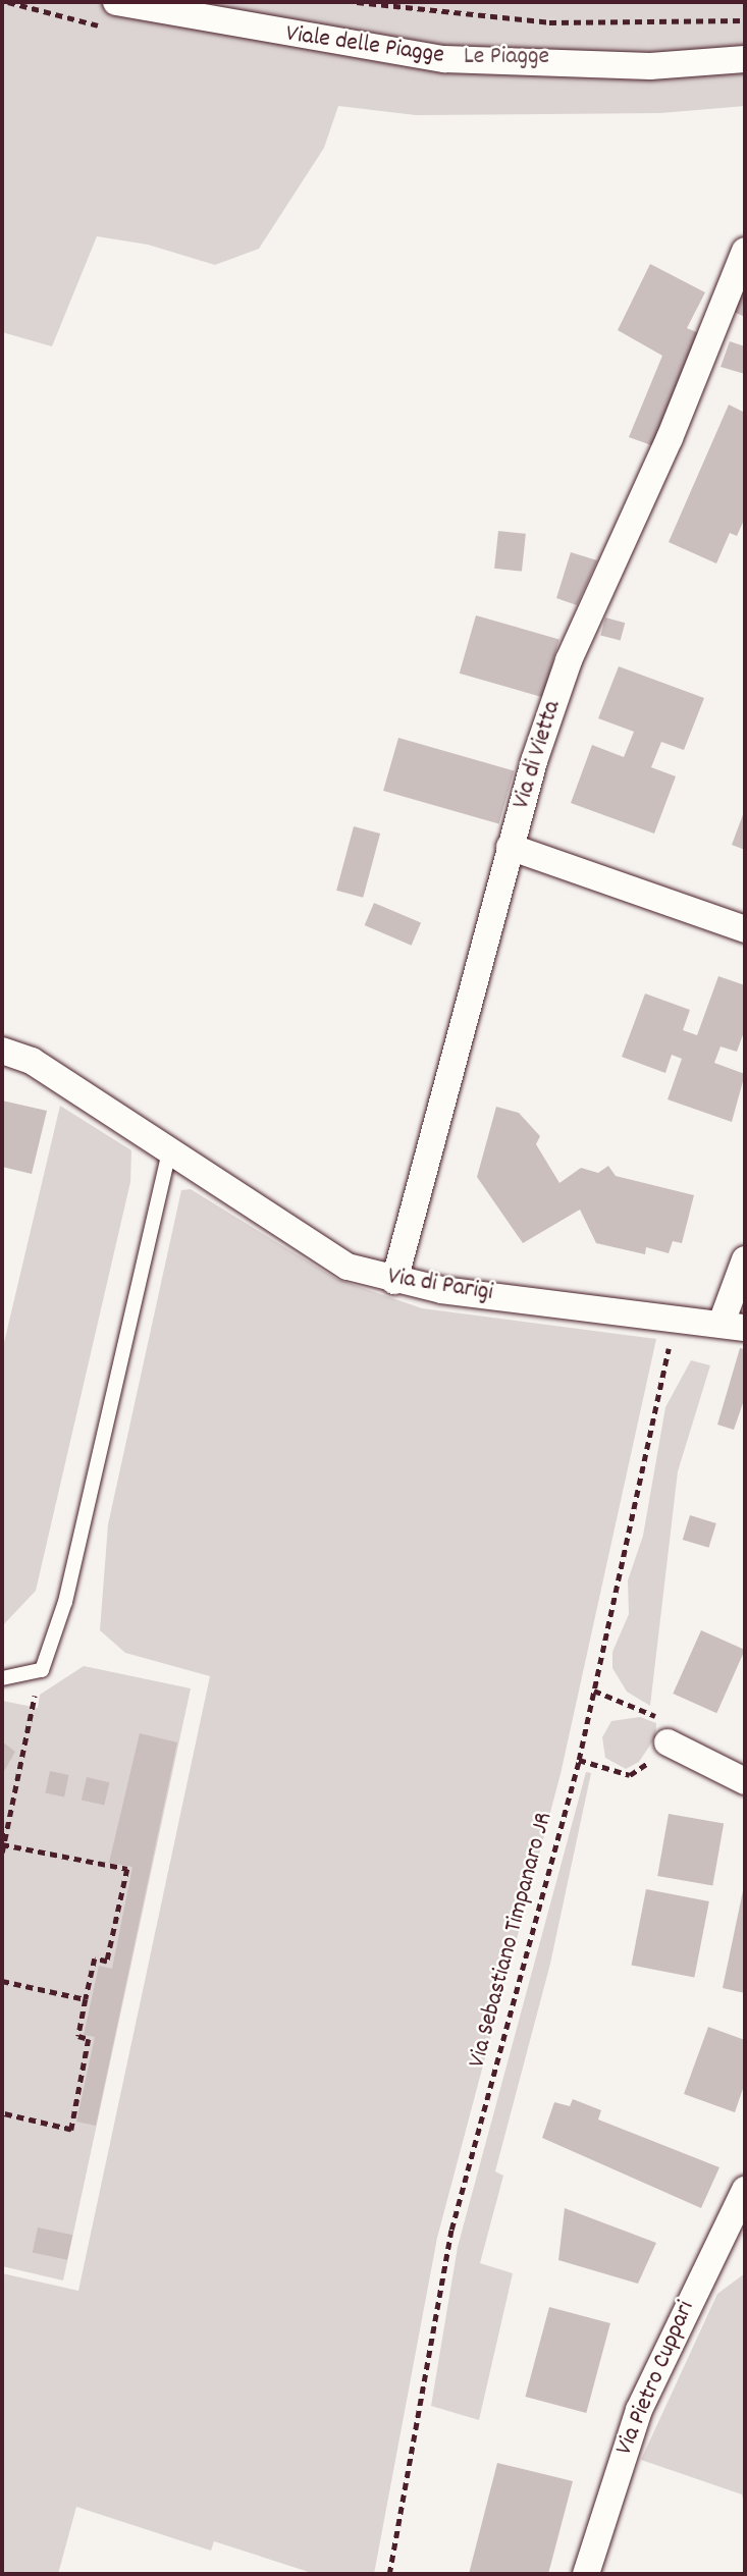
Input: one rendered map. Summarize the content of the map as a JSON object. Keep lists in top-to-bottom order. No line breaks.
{"streets":{"street":["Viale delle Piagge","Via di Vietta","Via di Parigi","Via Pietro Cuppari"],"path":["Via Sebastiano Timpanaro JR"]},"crossings":[["Via di Vietta","Via di Parigi"],["Via di Parigi","Via Sebastiano Timpanaro JR"]],"parks":["Le Piagge"]}
